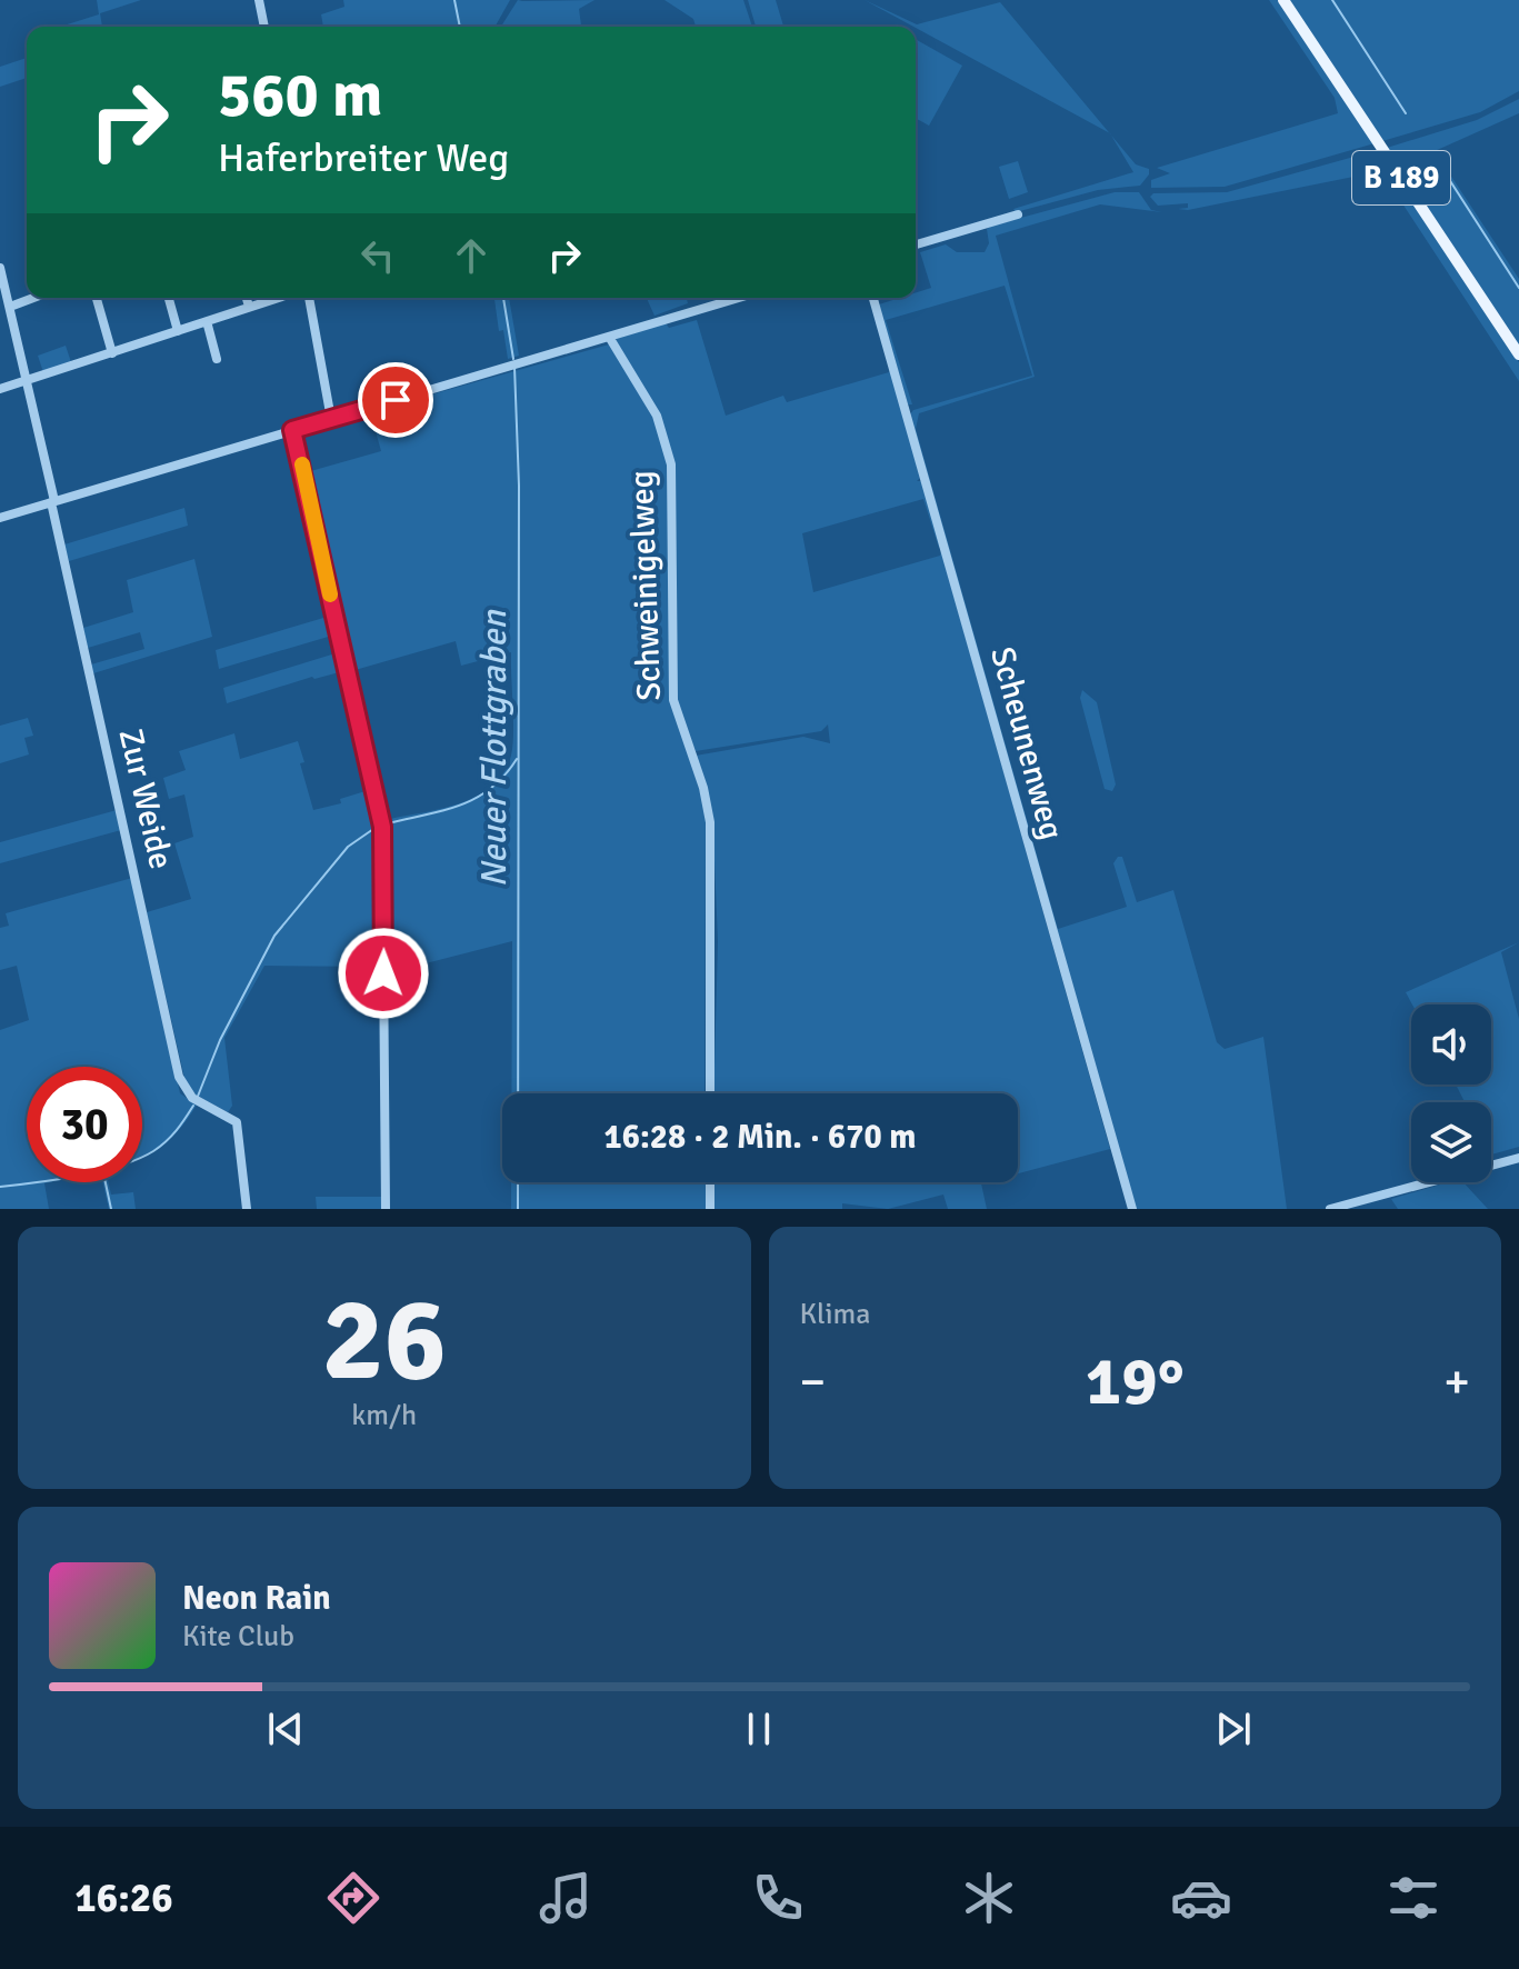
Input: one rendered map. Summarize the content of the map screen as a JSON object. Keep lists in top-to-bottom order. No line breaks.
{"streets":{"main road":["B 189"],"street":["Schweinigelweg","Scheunenweg","Zur Weide"]},"water":["Neuer Flottgraben"],"page":{"turn":["560 m","Haferbreiter Weg"],"limit":"30","trip":"16:28 · 2 Min. · 670 m","tile":[["26","km/h"],"Klima"],"heat":["−","19°","+"],"song":["Neon Rain","Kite Club"],"tabs":"16:26"}}
